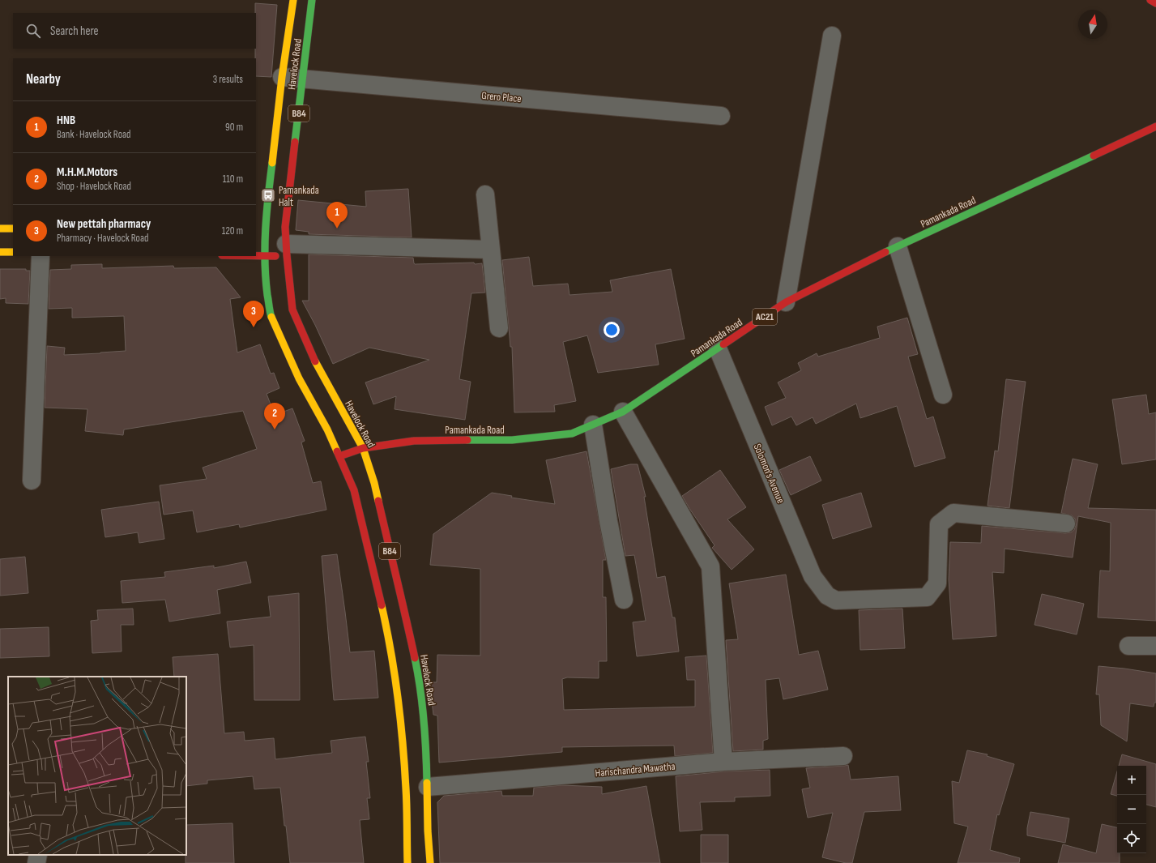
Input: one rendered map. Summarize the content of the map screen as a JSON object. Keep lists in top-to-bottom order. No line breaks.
{"streets":{"main road":["Havelock Road","B84","Pamankada Road","AC21"],"street":["Grero Place","Solomon's Avenue","Harischandra Mawatha"]},"crossings":[["Havelock Road","Grero Place"],["Havelock Road","Pamankada Road"],["Havelock Road","Harischandra Mawatha"],["Pamankada Road","Solomon's Avenue"]],"places":{"bus stop":["Pamankada Halt"]},"north":"top","page":{"search":"Search here","heading":["Nearby","3 results"],"list":[{"mark":"1","name":"HNB","note":"Bank · Havelock Road","value":"90 m"},{"mark":"2","name":"M.H.M.Motors","note":"Shop · Havelock Road","value":"110 m"},{"mark":"3","name":"New pettah pharmacy","note":"Pharmacy · Havelock Road","value":"120 m"}],"pins":["1","3","2"],"map_buttons":["+","−"]}}
